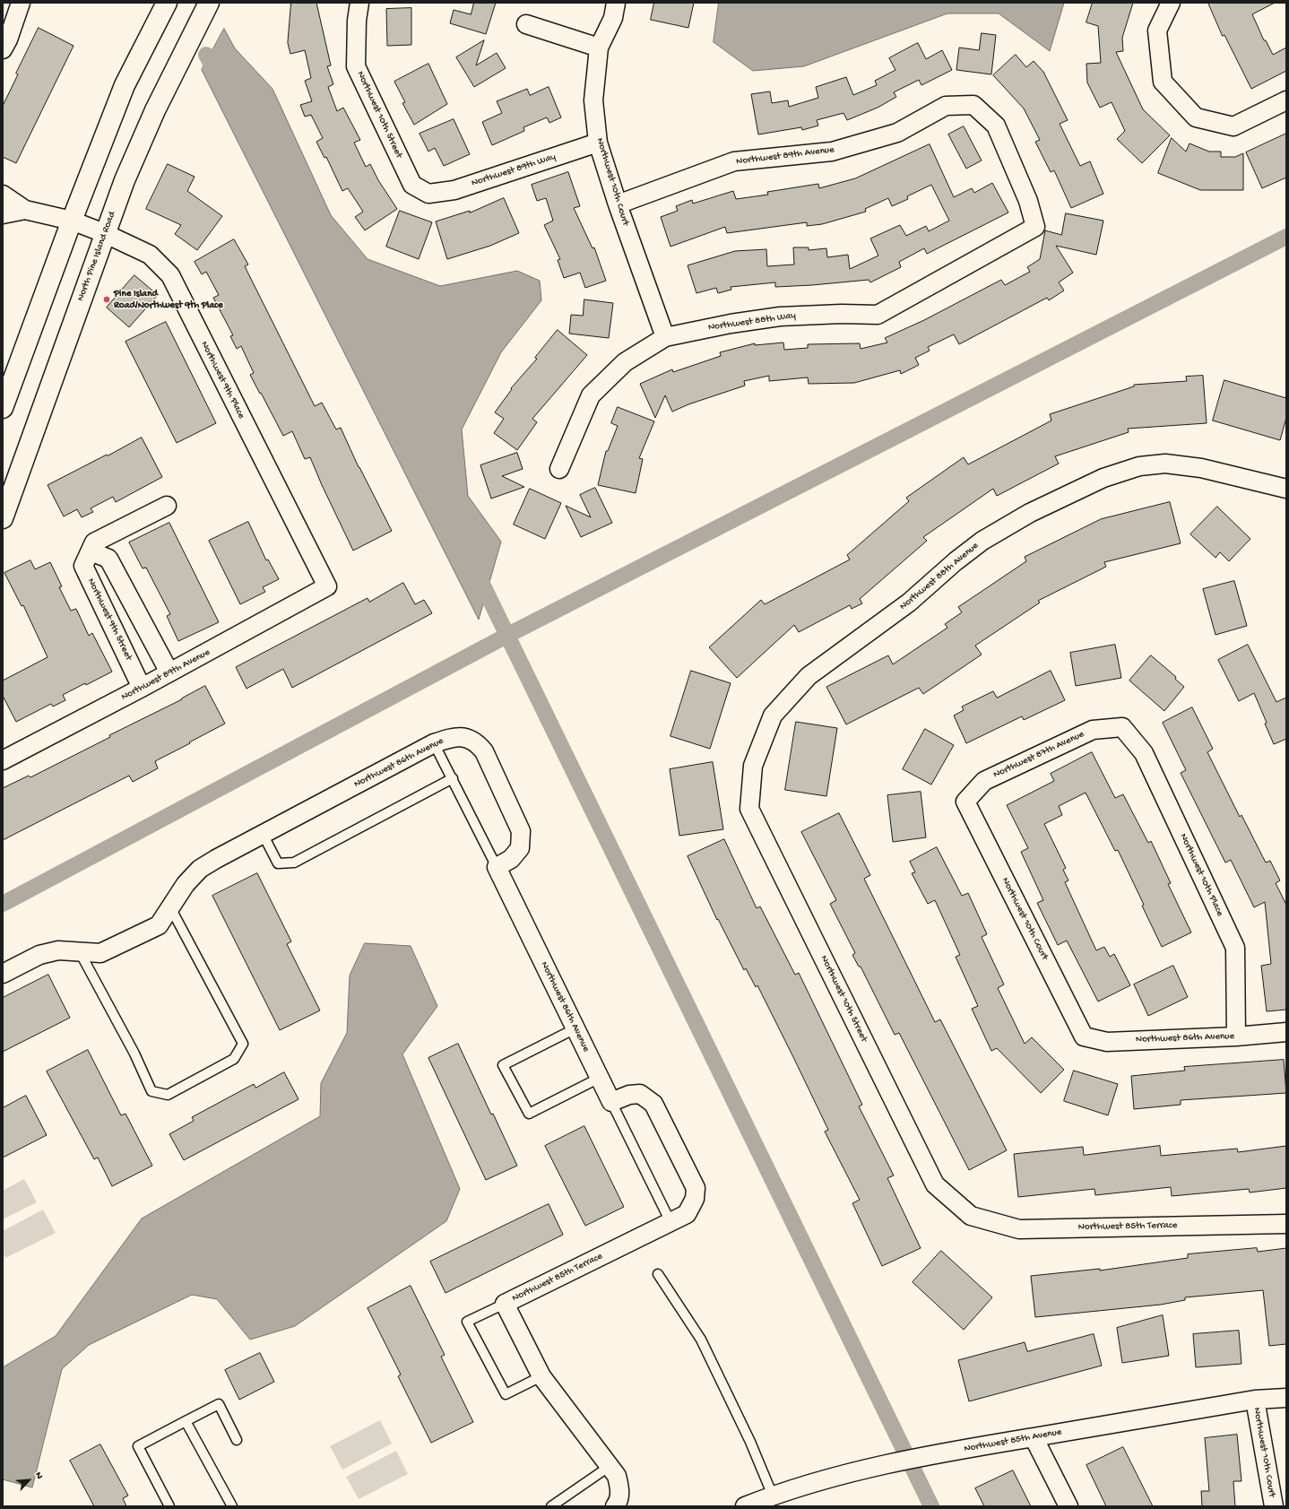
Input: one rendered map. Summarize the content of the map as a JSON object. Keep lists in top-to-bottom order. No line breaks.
{"streets":{"main road":["North Pine Island Road"],"street":["Northwest 10th Street","Northwest 89th Avenue","Northwest 89th Way","Northwest 10th Court","Northwest 88th Way","Northwest 9th Place","Northwest 88th Avenue","Northwest 9th Street","Northwest 87th Avenue","Northwest 86th Avenue","Northwest 10th Place","Northwest 85th Terrace","Northwest 85th Avenue"]},"crossings":[["Northwest 10th Street","Northwest 89th Way"],["Northwest 10th Street","Northwest 88th Avenue"],["Northwest 10th Street","Northwest 85th Terrace"],["Northwest 89th Avenue","Northwest 10th Court"],["Northwest 89th Avenue","Northwest 88th Way"],["Northwest 89th Avenue","Northwest 9th Place"],["Northwest 89th Avenue","Northwest 9th Street"],["Northwest 89th Way","Northwest 10th Court"],["Northwest 10th Court","Northwest 88th Way"],["Northwest 10th Court","Northwest 87th Avenue"],["Northwest 10th Court","Northwest 86th Avenue"],["Northwest 10th Court","Northwest 85th Avenue"],["North Pine Island Road","Northwest 9th Place"],["Northwest 87th Avenue","Northwest 10th Place"],["Northwest 86th Avenue","Northwest 10th Place"]],"places":["Pine Island Road/Northwest 9th Place"],"north":"top right"}
